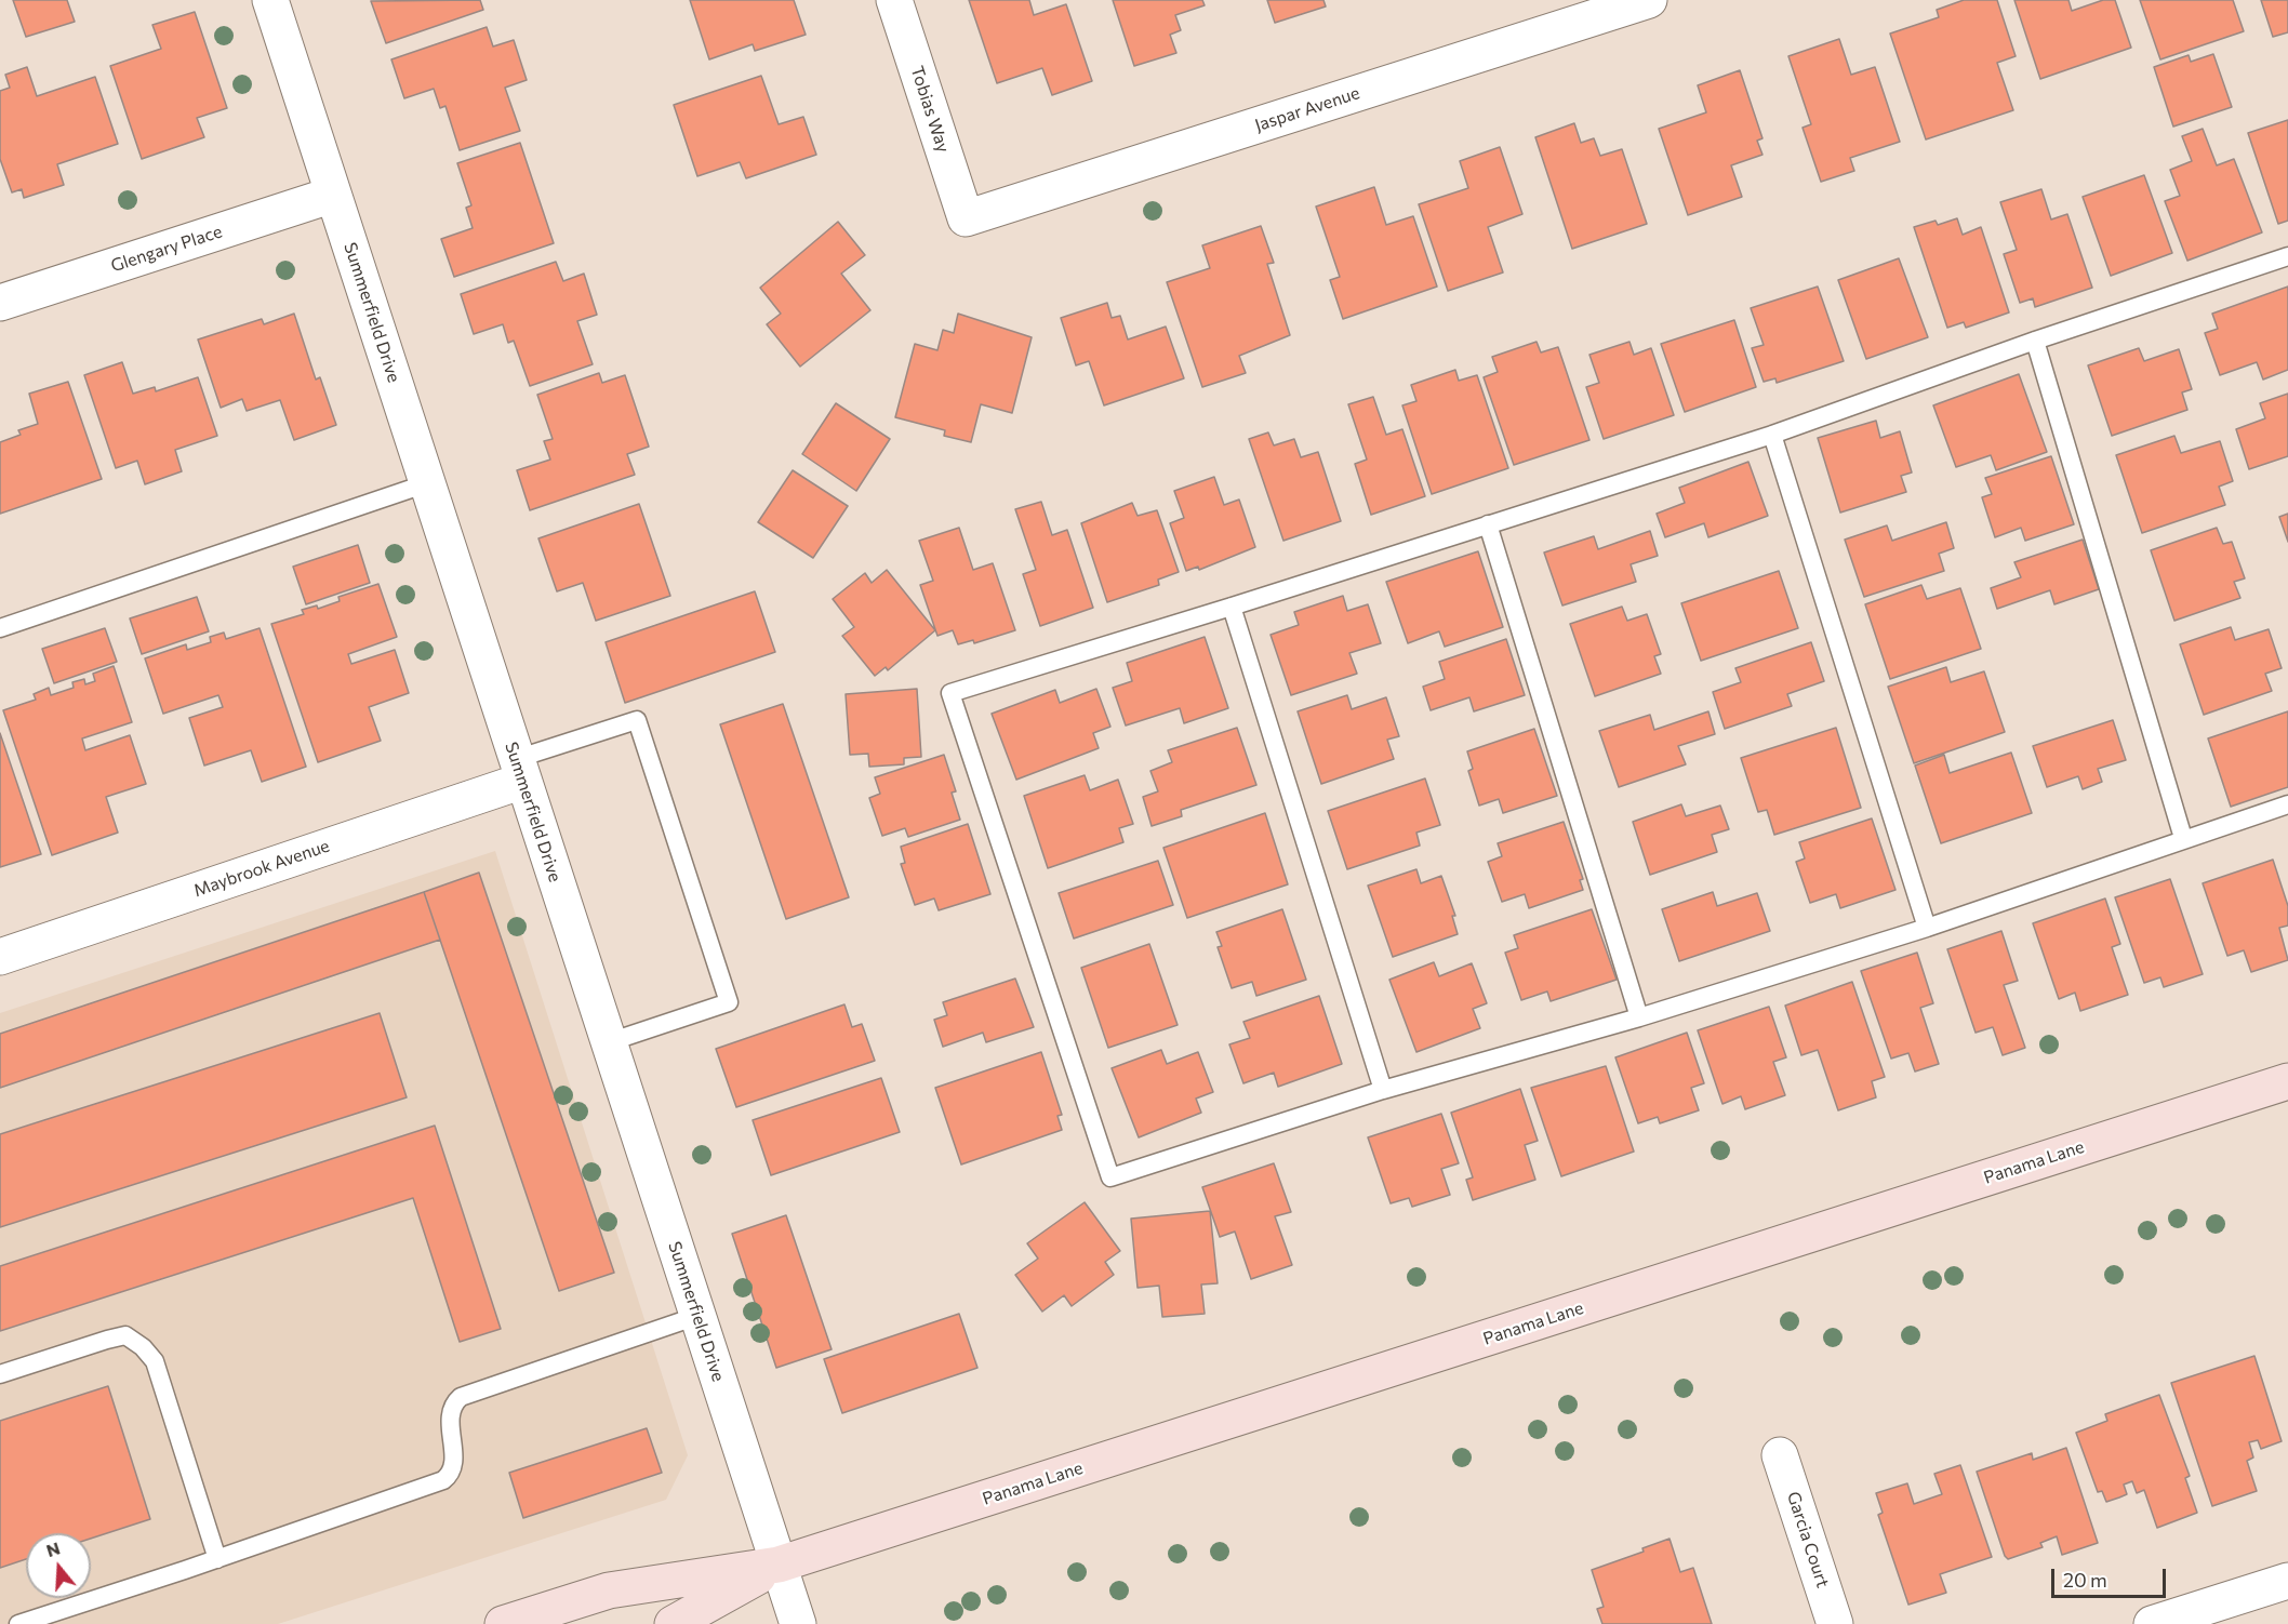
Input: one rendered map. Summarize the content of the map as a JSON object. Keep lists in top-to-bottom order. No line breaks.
{"streets":{"main road":["Panama Lane"],"street":["Tobias Way","Jaspar Avenue","Glengary Place","Summerfield Drive","Maybrook Avenue","Garcia Court"]},"crossings":[["Tobias Way","Jaspar Avenue"],["Glengary Place","Summerfield Drive"],["Summerfield Drive","Maybrook Avenue"],["Summerfield Drive","Panama Lane"]],"scale_bar":"20 m","north":"top"}
